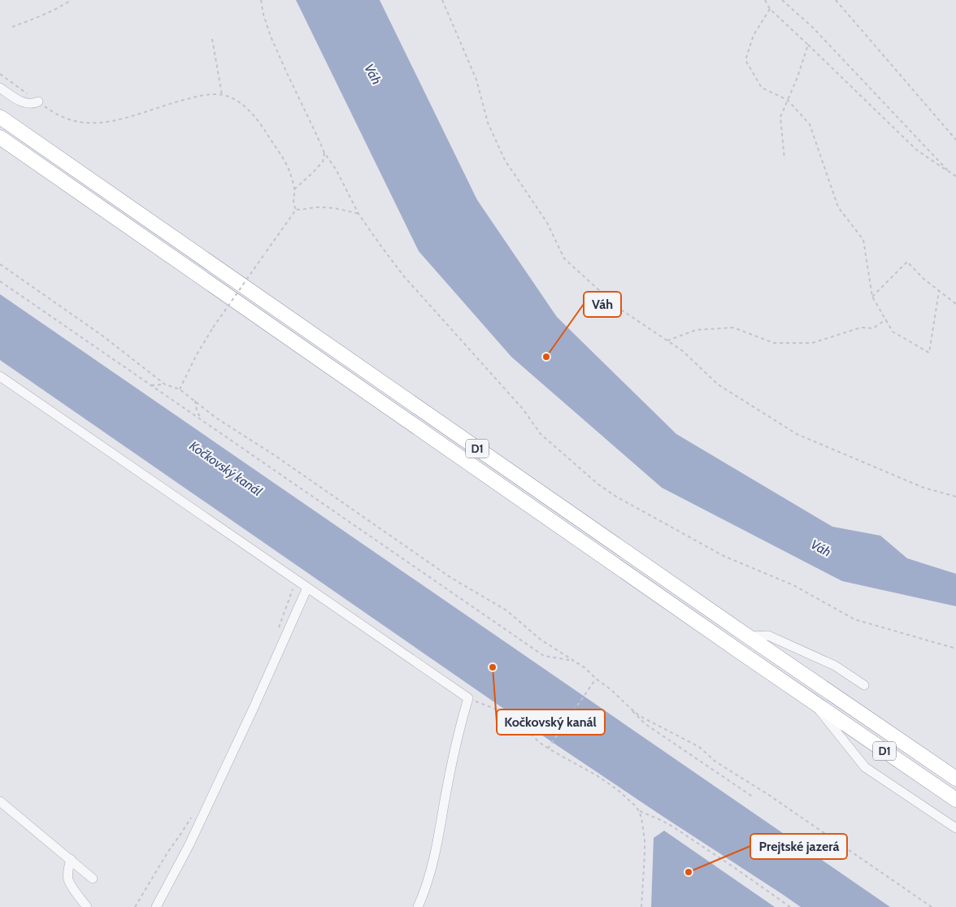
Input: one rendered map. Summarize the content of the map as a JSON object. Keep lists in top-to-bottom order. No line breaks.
{"streets":{"highway":["D1"]},"water":["Váh","Kočkovský kanál"],"places":["Váh","Kočkovský kanál","Prejtské jazerá"]}
